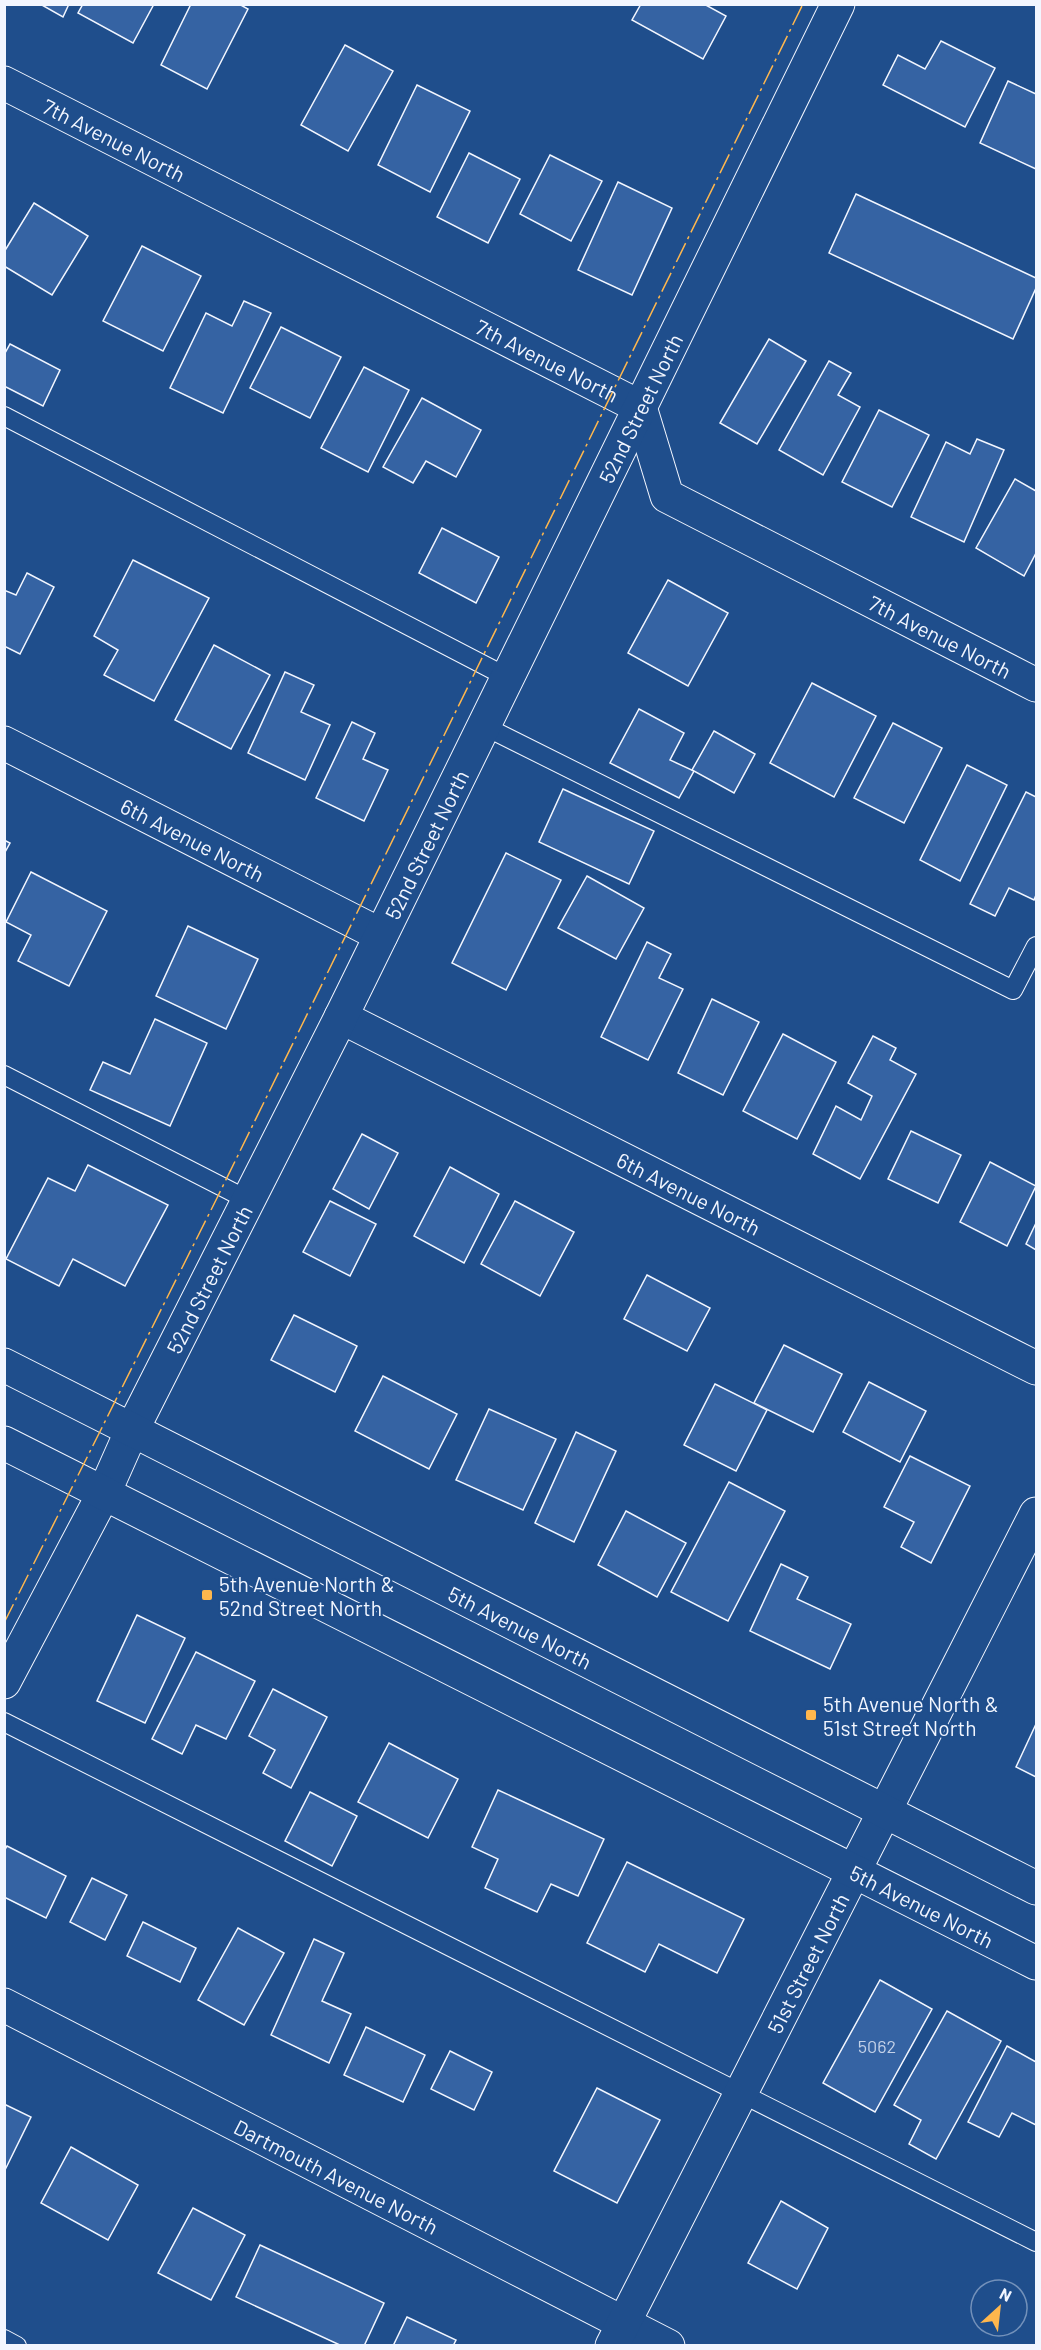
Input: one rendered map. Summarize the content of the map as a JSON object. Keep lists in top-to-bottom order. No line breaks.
{"streets":{"street":["7th Avenue North","52nd Street North","6th Avenue North","5th Avenue North","51st Street North","Dartmouth Avenue North"]},"crossings":[["7th Avenue North","52nd Street North"],["52nd Street North","6th Avenue North"],["52nd Street North","5th Avenue North"],["5th Avenue North","51st Street North"],["51st Street North","Dartmouth Avenue North"]],"places":{"transit":["5th Avenue North & 52nd Street North","5th Avenue North & 51st Street North"]},"house_numbers":["5062"],"north":"top right"}
